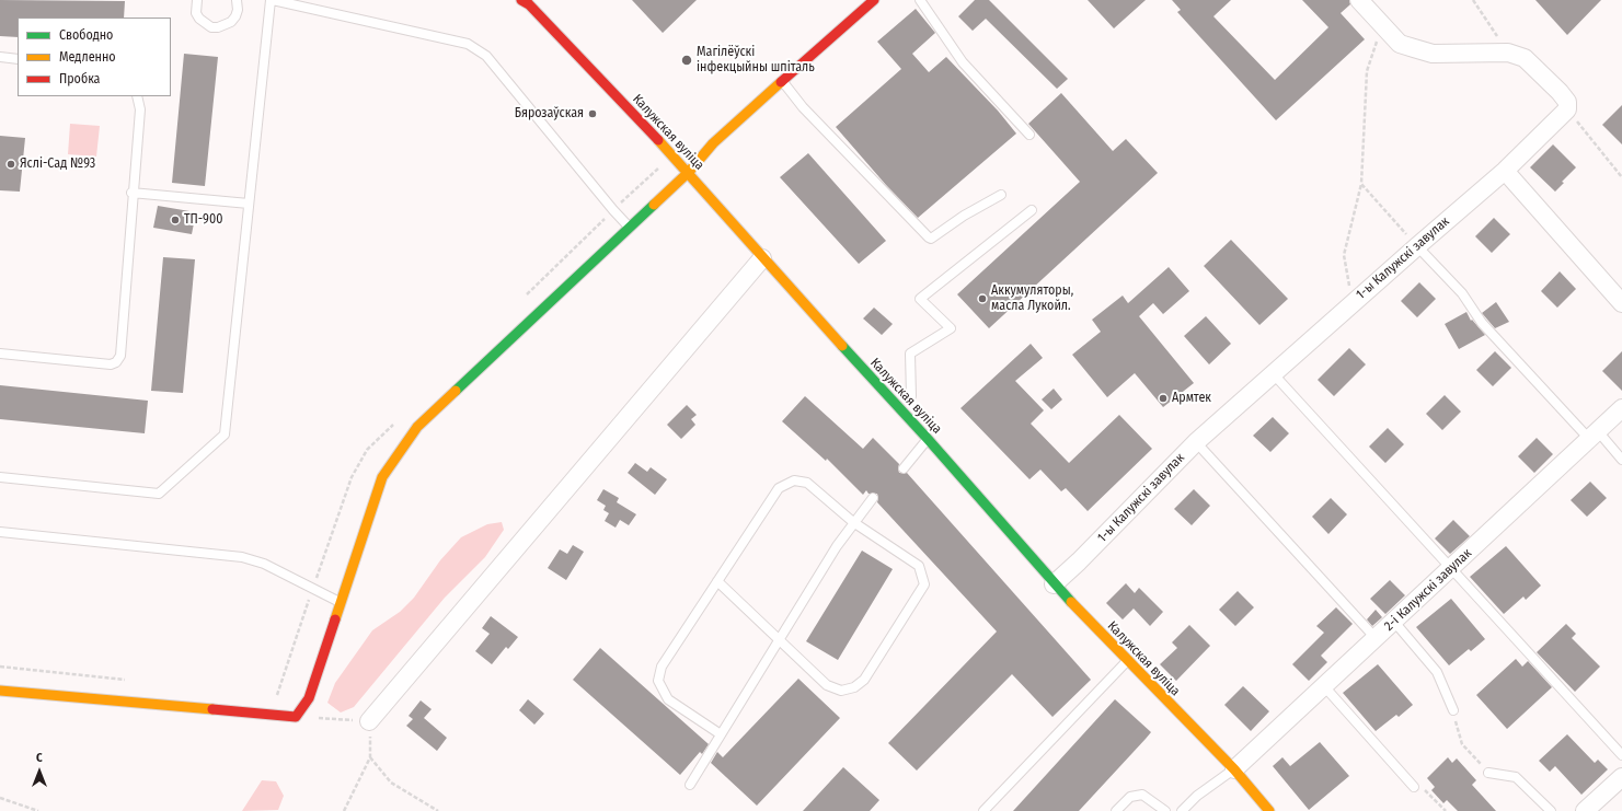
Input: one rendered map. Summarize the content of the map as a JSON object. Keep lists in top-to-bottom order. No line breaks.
{"streets":{"street":["Калужская вуліца","1-ы Калужскі завулак","2-і Калужскі завулак"]},"crossings":[["Калужская вуліца","1-ы Калужскі завулак"],["Калужская вуліца","2-і Калужскі завулак"]],"places":["Магілёўскі інфекцыйны шпіталь","Бярозаўская","Яслі-Сад №93","ТП-900","Аккумуляторы, масла Лукойл.","Армтек"],"legend":["Свободно","Медленно","Пробка"],"north":"top"}
